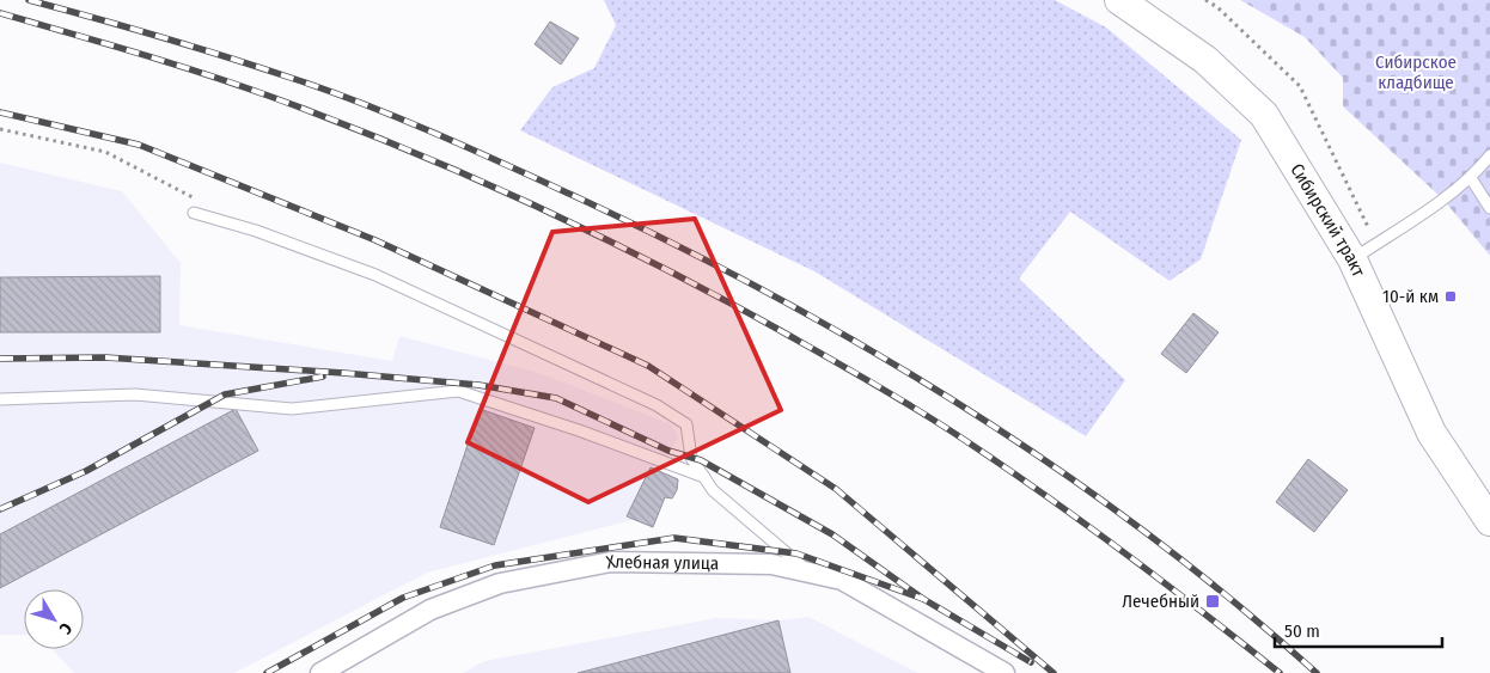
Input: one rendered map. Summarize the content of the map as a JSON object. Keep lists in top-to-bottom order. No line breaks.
{"streets":{"main road":["Сибирский тракт"],"street":["Хлебная улица"]},"parks":["Сибирское кладбище"],"places":{"transit":["10-й км","Лечебный"]},"scale_bar":"50 m","north":"bottom right"}
